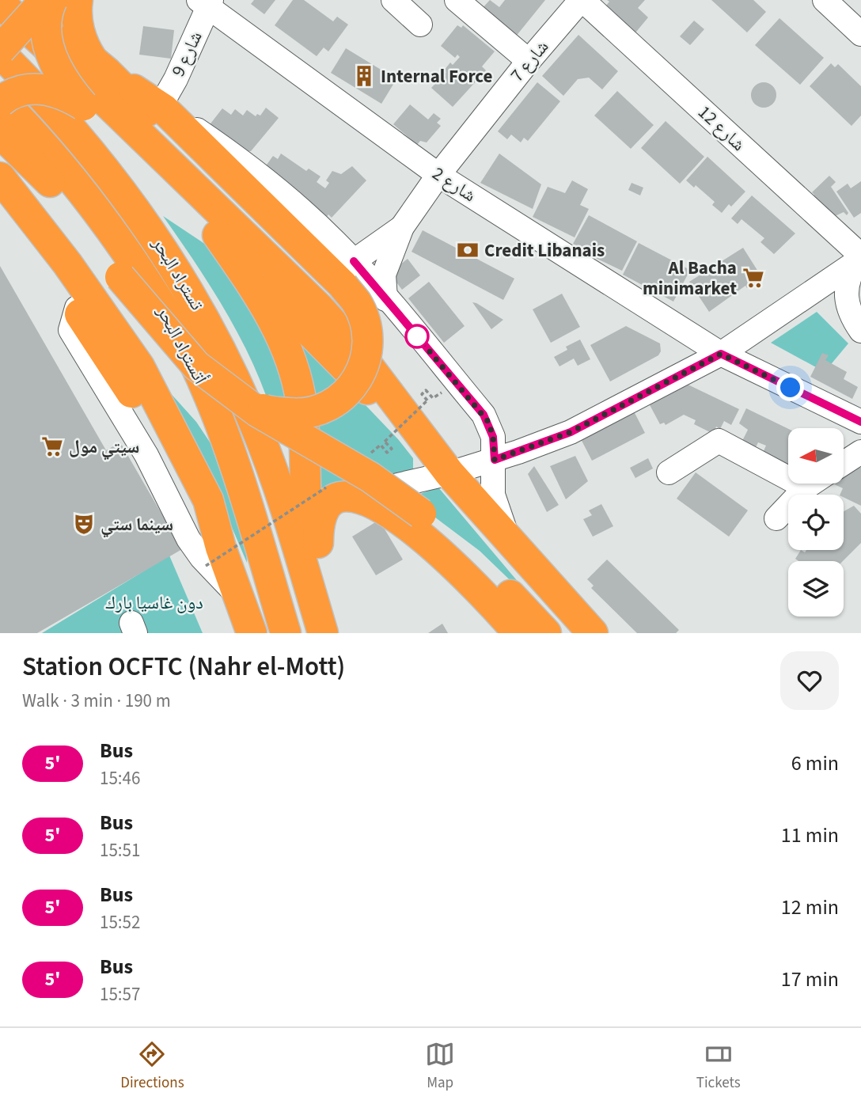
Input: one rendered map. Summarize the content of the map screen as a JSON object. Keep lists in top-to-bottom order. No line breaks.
{"streets":{"highway":["تستراد البحر","أتستراد البحر"],"street":["شارع 9","شارع 7","شارع 12","شارع 2"]},"crossings":[["شارع 9","شارع 2"],["شارع 7","شارع 12"],["شارع 7","شارع 2"]],"parks":["دون غاسيا بارك"],"places":{"building":["Internal Force"],"bank":["Credit Libanais"],"supermarket":["Al Bacha minimarket","سيتي مول"],"theatre":["سينما ستي"]},"lines":["bus line 5'"],"north":"left","page":{"heading":["Station OCFTC (Nahr el-Mott)","Walk · 3 min · 190 m"],"list":[{"mark":"5'","name":"Bus","note":"15:46","value":"6 min"},{"mark":"5'","name":"Bus","note":"15:51","value":"11 min"},{"mark":"5'","name":"Bus","note":"15:52","value":"12 min"},{"mark":"5'","name":"Bus","note":"15:57","value":"17 min"}],"tabs":["Directions","Map","Tickets"]}}
